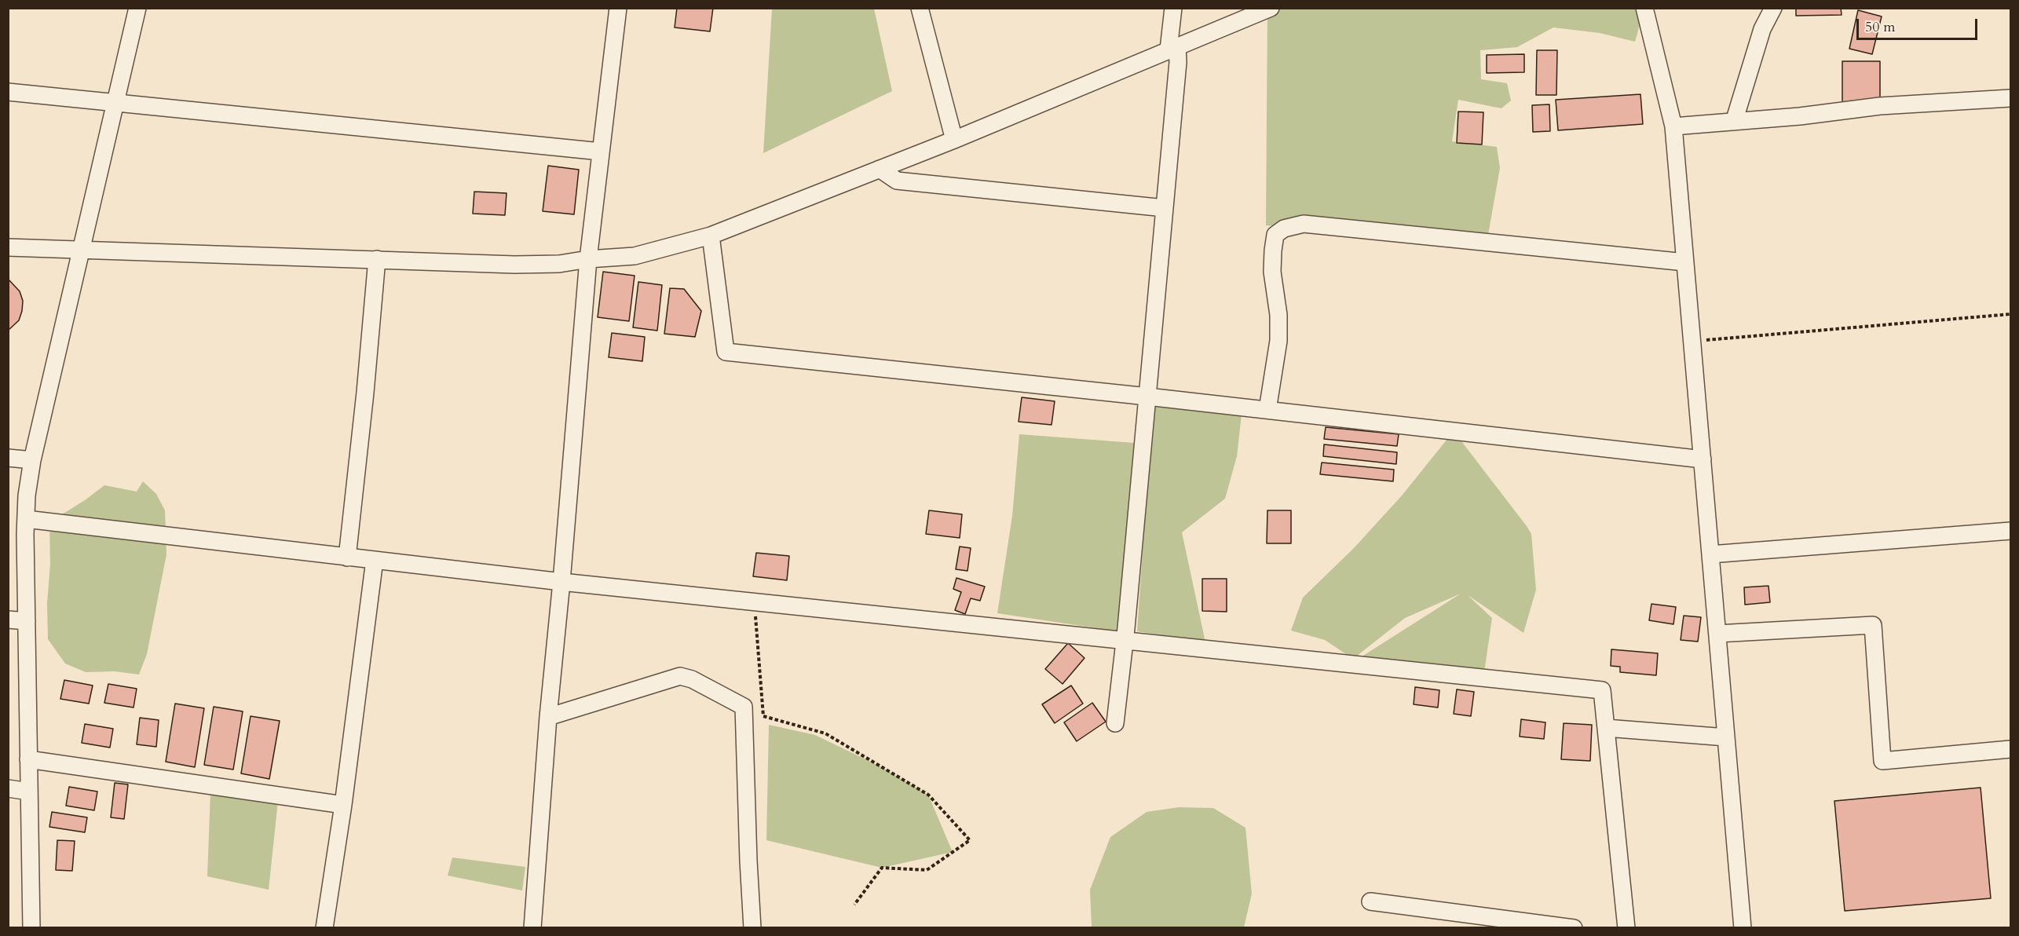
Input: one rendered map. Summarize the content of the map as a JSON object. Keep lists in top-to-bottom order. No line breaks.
{"scale_bar":"50 m"}
